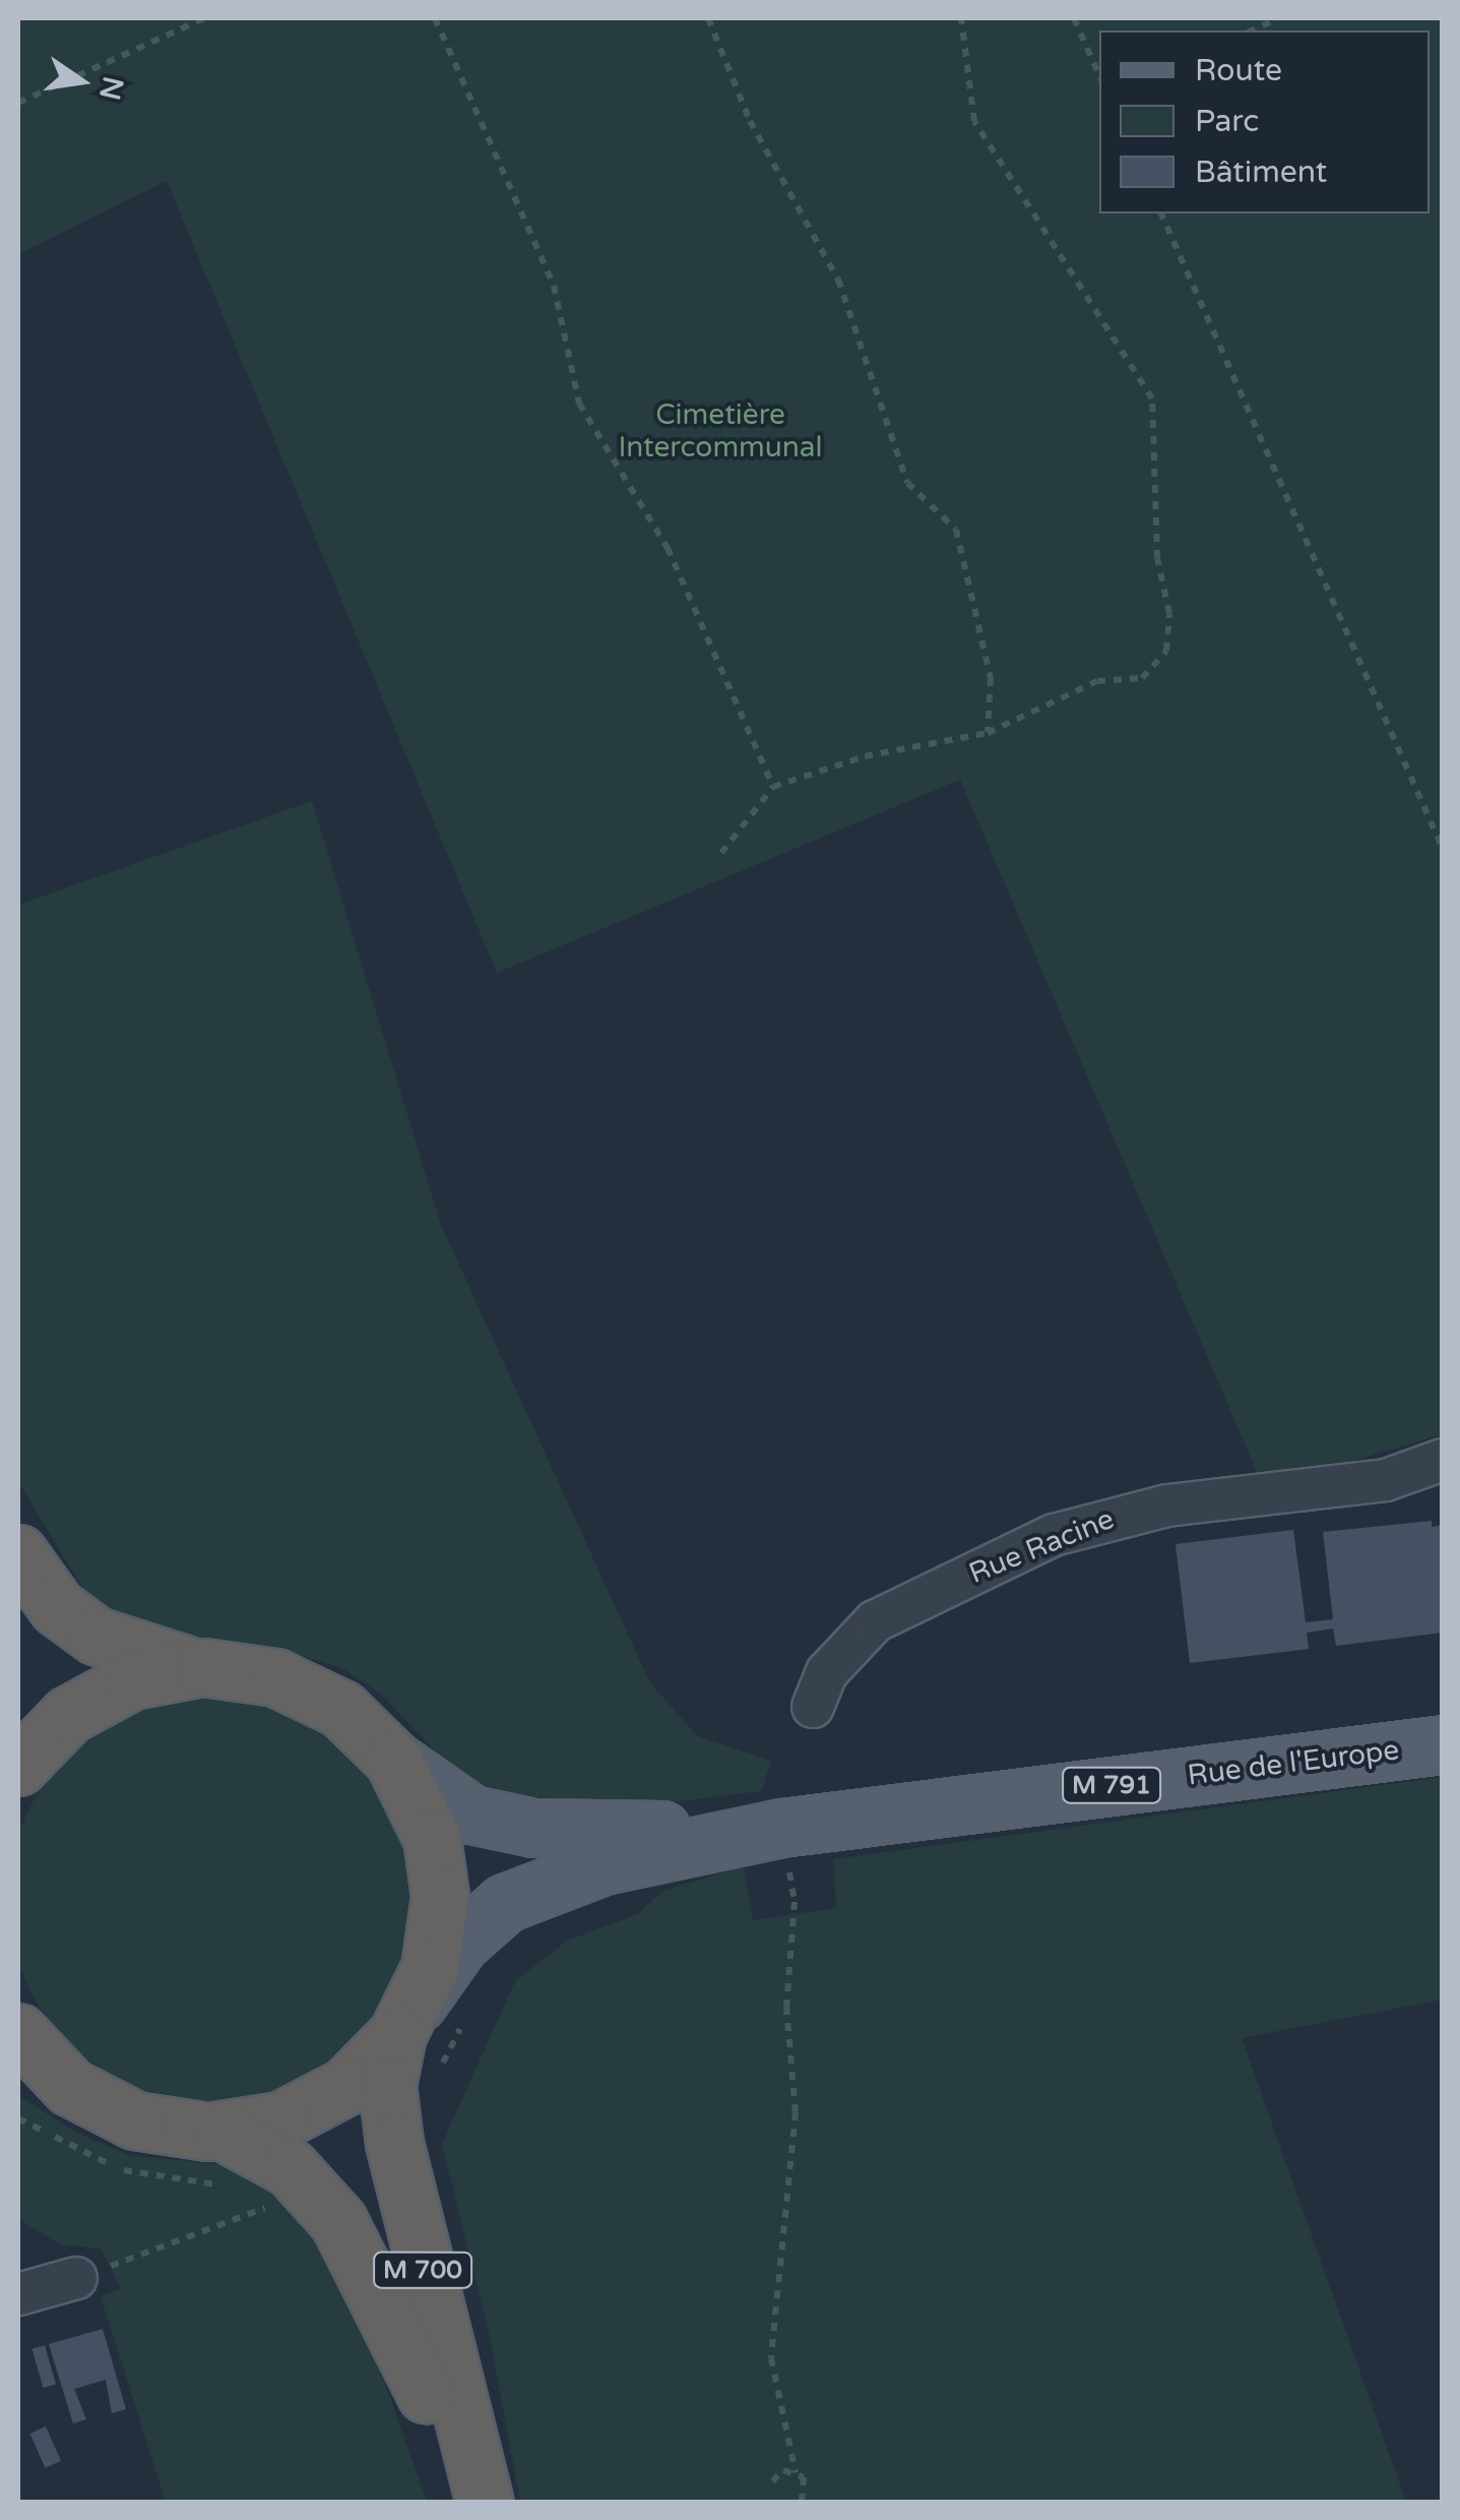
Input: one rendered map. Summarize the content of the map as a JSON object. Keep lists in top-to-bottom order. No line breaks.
{"streets":{"highway":["M 700"],"main road":["Rue de l'Europe","M 791"],"street":["Rue Racine"]},"crossings":[["Rue de l'Europe","M 700"]],"parks":["Cimetière Intercommunal"],"legend":["Route","Parc","Bâtiment"],"north":"right"}
